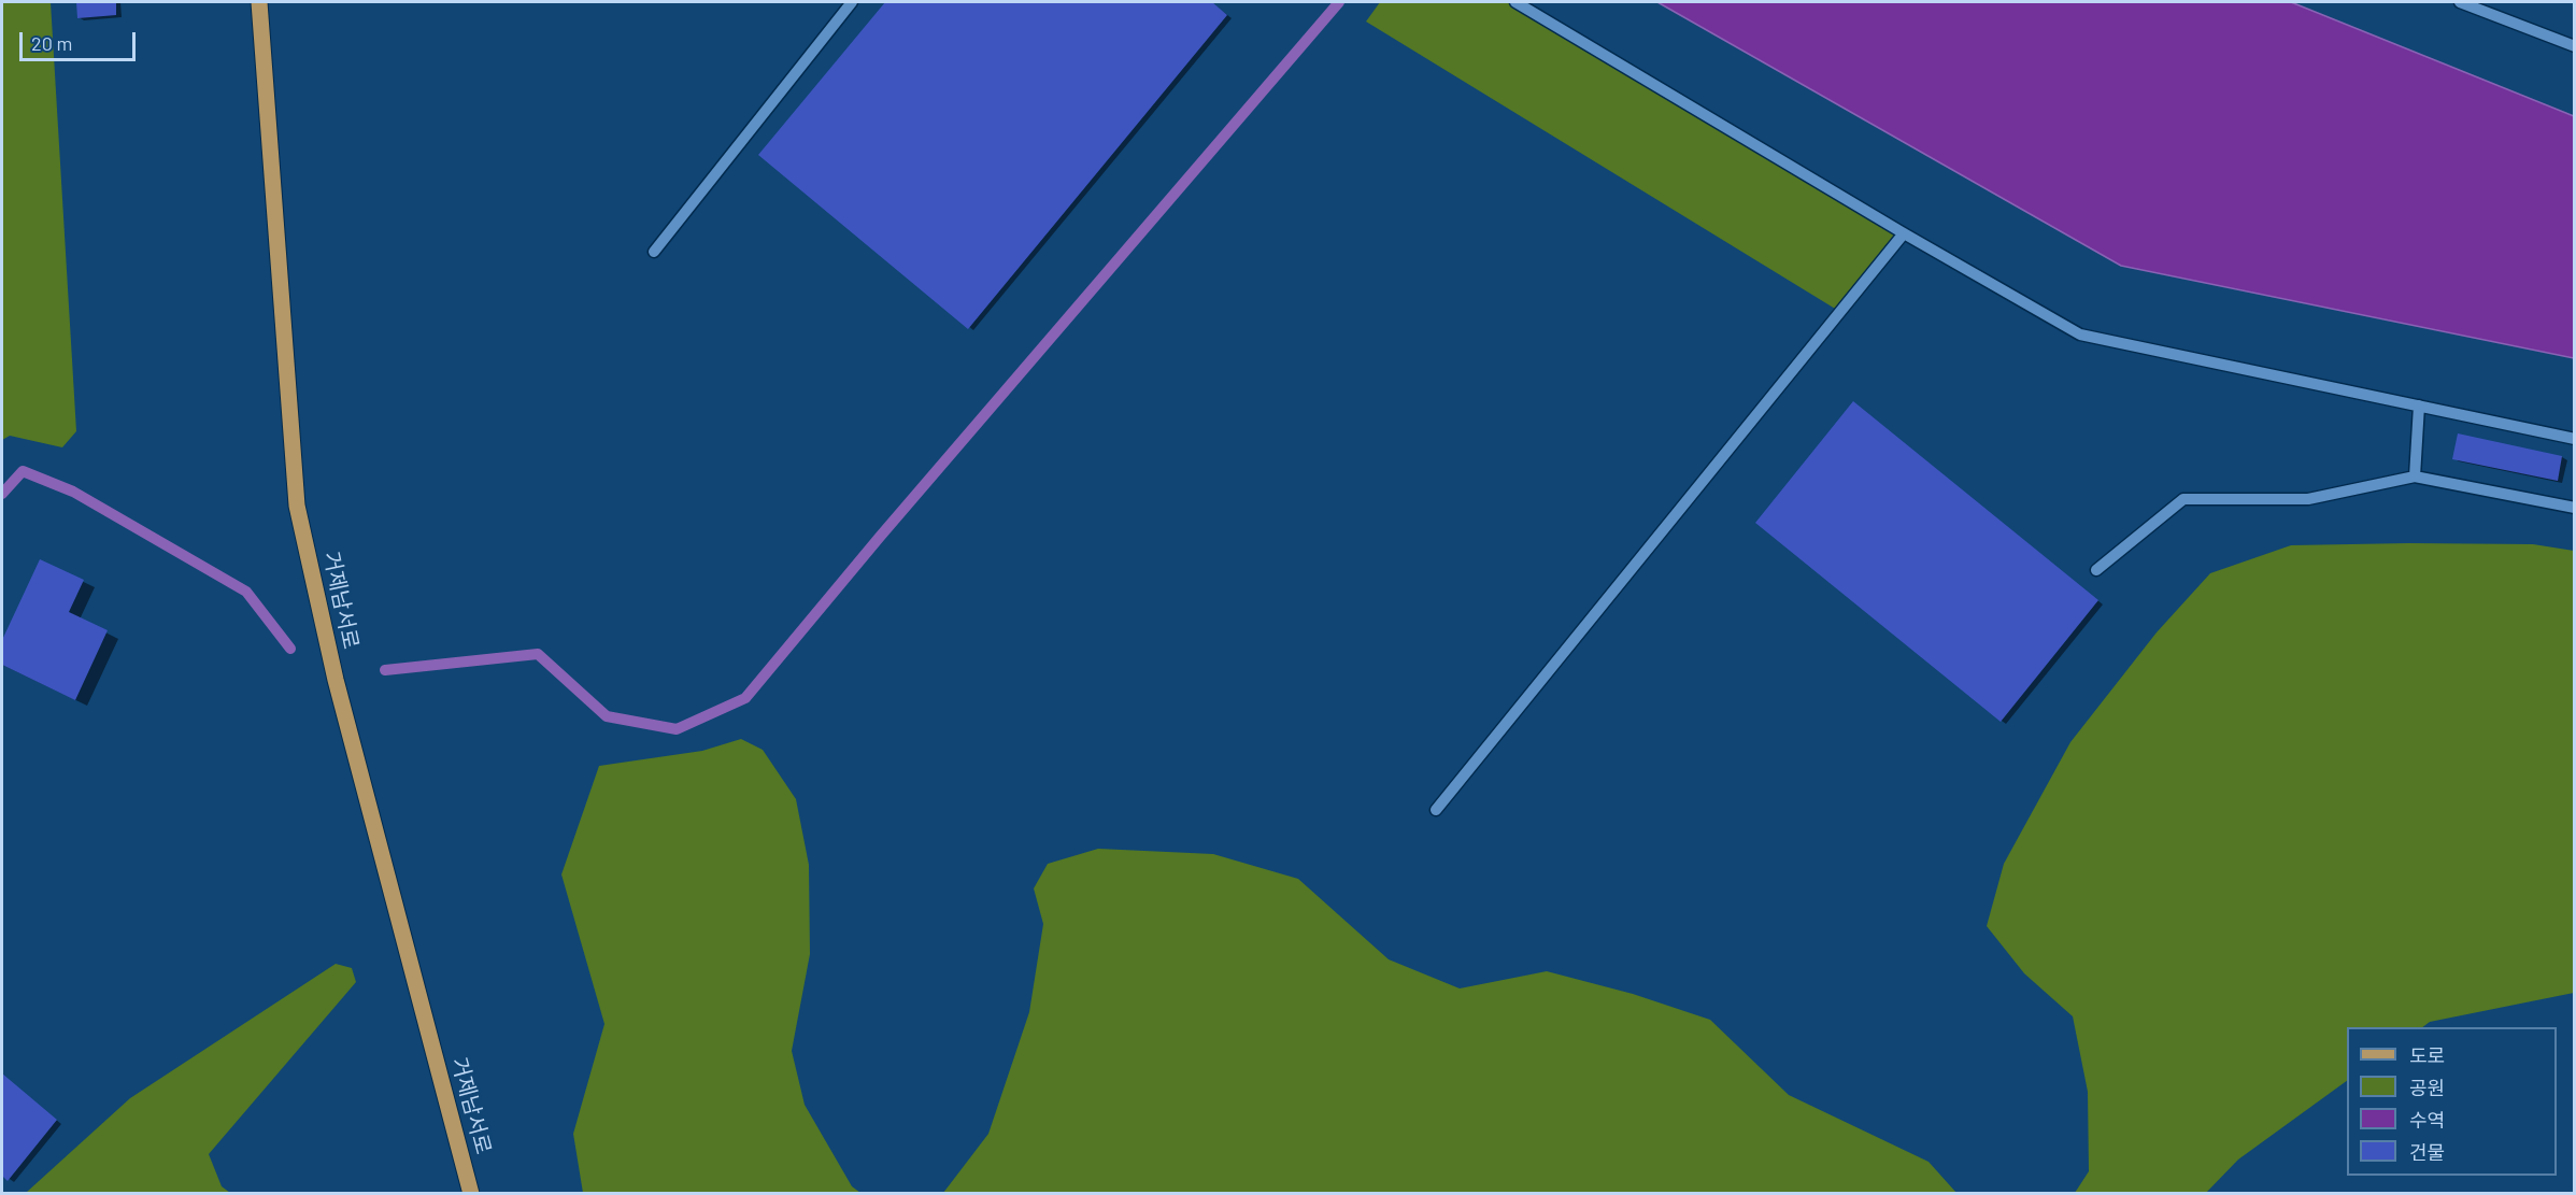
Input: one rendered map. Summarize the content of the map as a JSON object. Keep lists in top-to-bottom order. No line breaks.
{"streets":{"main road":["거제남서로"]},"legend":["도로","공원","수역","건물"],"scale_bar":"20 m"}
